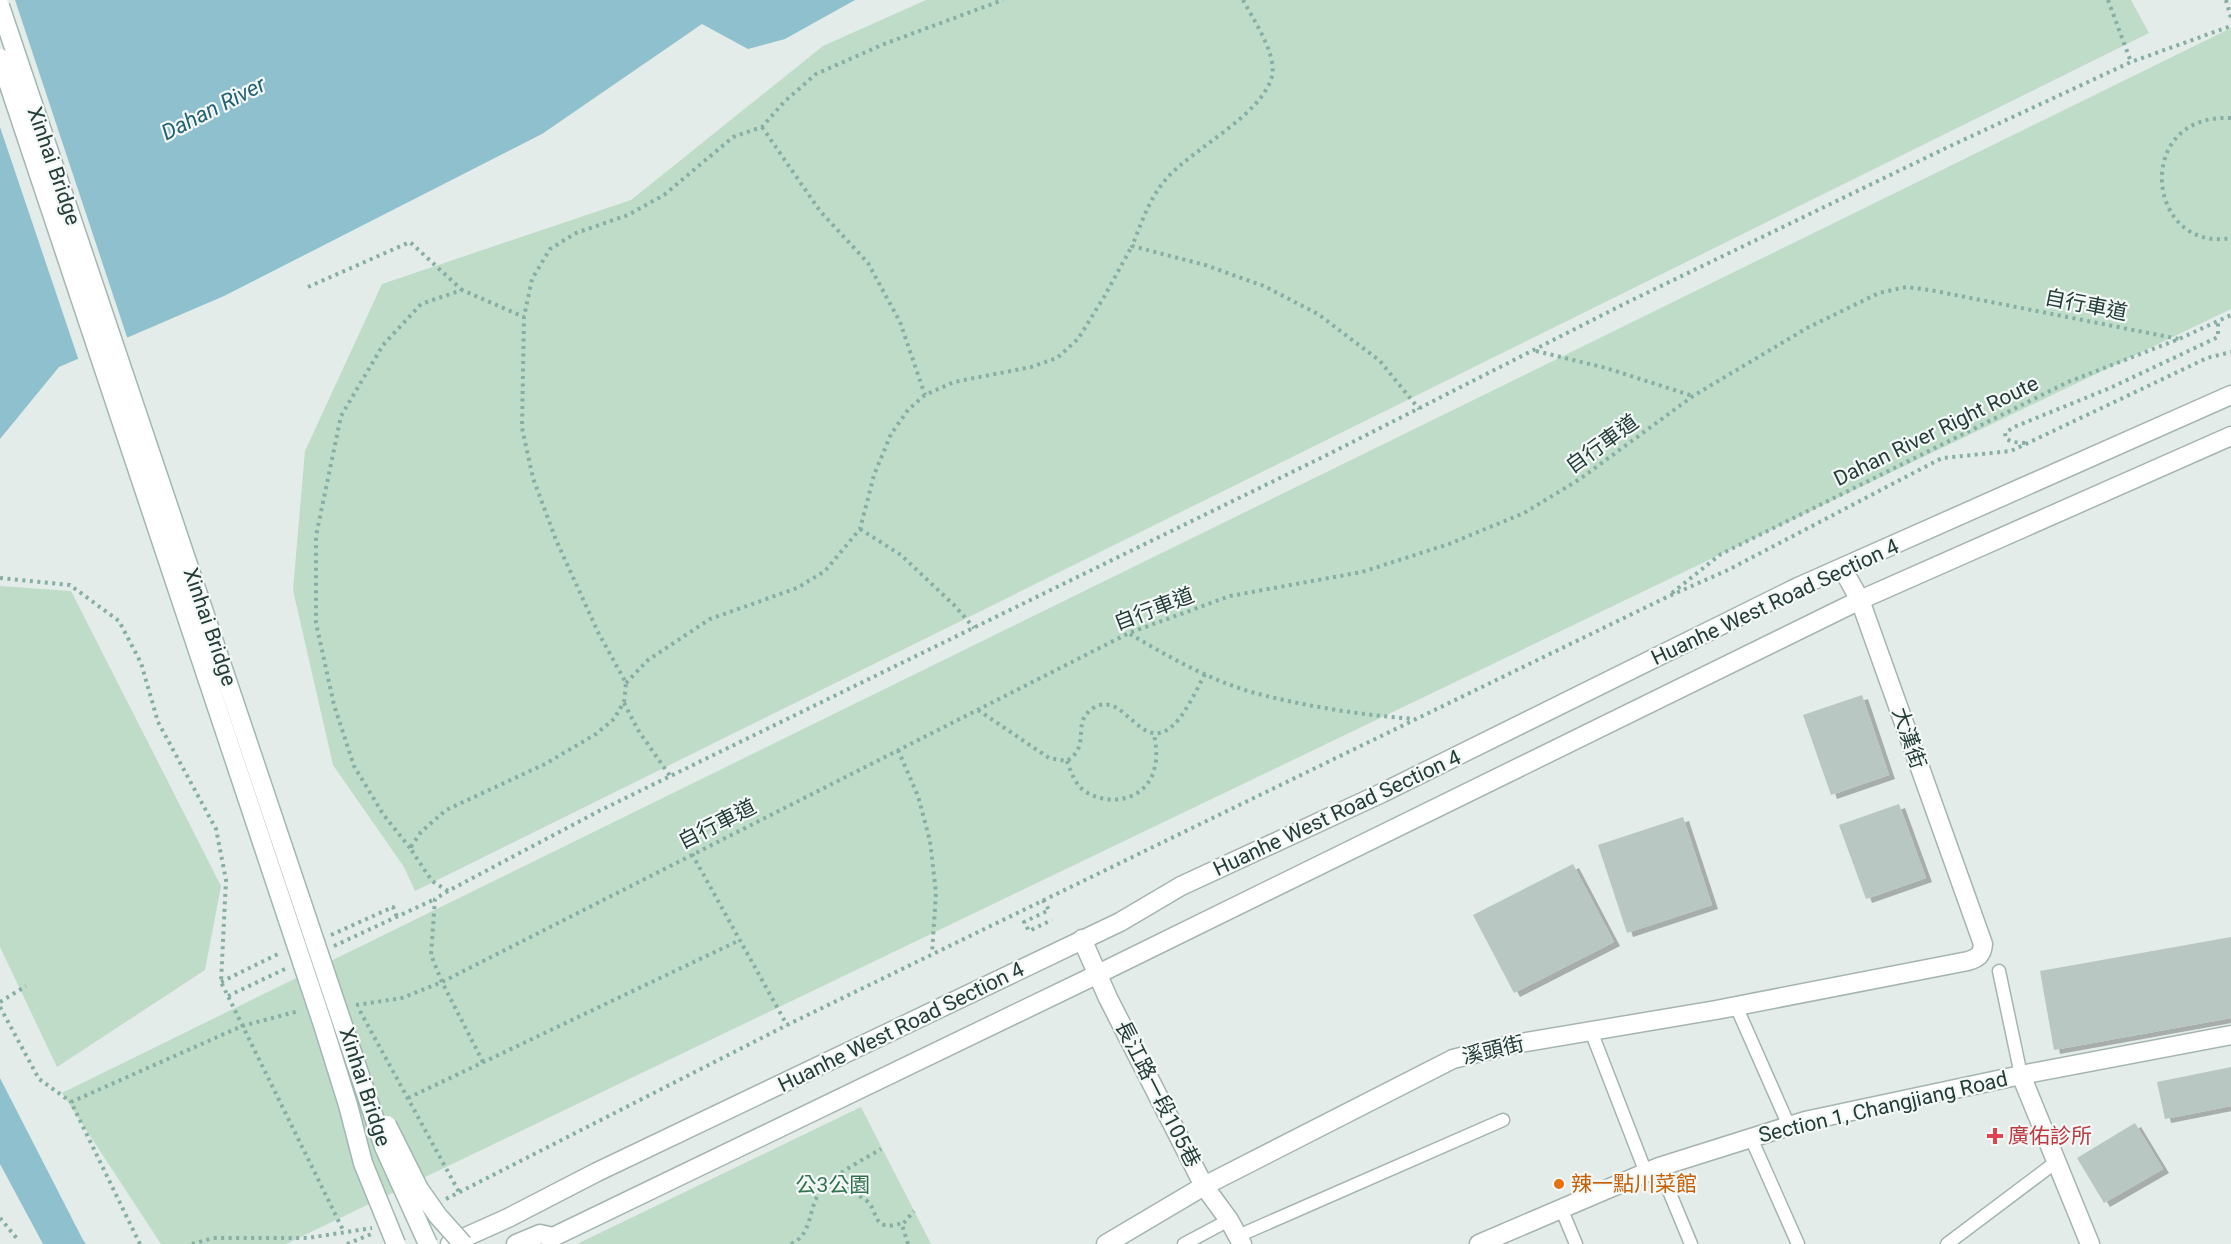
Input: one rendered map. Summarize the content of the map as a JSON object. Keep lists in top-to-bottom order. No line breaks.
{"streets":{"street":["Xinhai Bridge","Huanhe West Road Section 4","大漢街","溪頭街","長江路一段105巷","Section 1, Changjiang Road"],"path":["自行車道","Dahan River Right Route"]},"crossings":[["自行車道","Dahan River Right Route"],["Huanhe West Road Section 4","大漢街"],["Huanhe West Road Section 4","長江路一段105巷"],["大漢街","溪頭街"],["溪頭街","長江路一段105巷"]],"water":["Dahan River"],"parks":["公3公園"],"places":{"health":["廣佑診所"],"other":["辣一點川菜館"]}}
